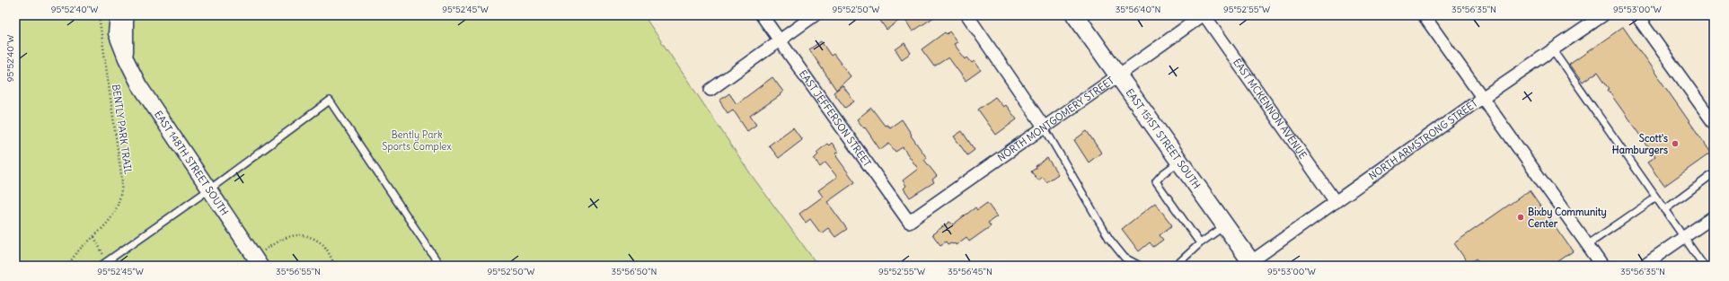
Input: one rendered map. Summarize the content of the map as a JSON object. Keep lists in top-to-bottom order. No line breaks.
{"streets":{"main road":["EAST 151ST STREET SOUTH"],"street":["EAST MCKENNON AVENUE","EAST JEFFERSON STREET","NORTH MONTGOMERY STREET","NORTH ARMSTRONG STREET","EAST 148TH STREET SOUTH"],"path":["BENTLY PARK TRAIL"]},"crossings":[["EAST MCKENNON AVENUE","NORTH MONTGOMERY STREET"],["EAST MCKENNON AVENUE","NORTH ARMSTRONG STREET"],["EAST JEFFERSON STREET","NORTH MONTGOMERY STREET"],["NORTH MONTGOMERY STREET","EAST 151ST STREET SOUTH"],["EAST 151ST STREET SOUTH","NORTH ARMSTRONG STREET"]],"parks":["Bently Park Sports Complex"],"places":["Scott's Hamburgers","Bixby Community Center"],"coordinates":["95°52'40\"W","95°52'45\"W","95°52'50\"W","35°56'40\"N","95°52'55\"W","35°56'35\"N","95°53'00\"W","35°56'55\"N","35°56'50\"N","35°56'45\"N"]}
